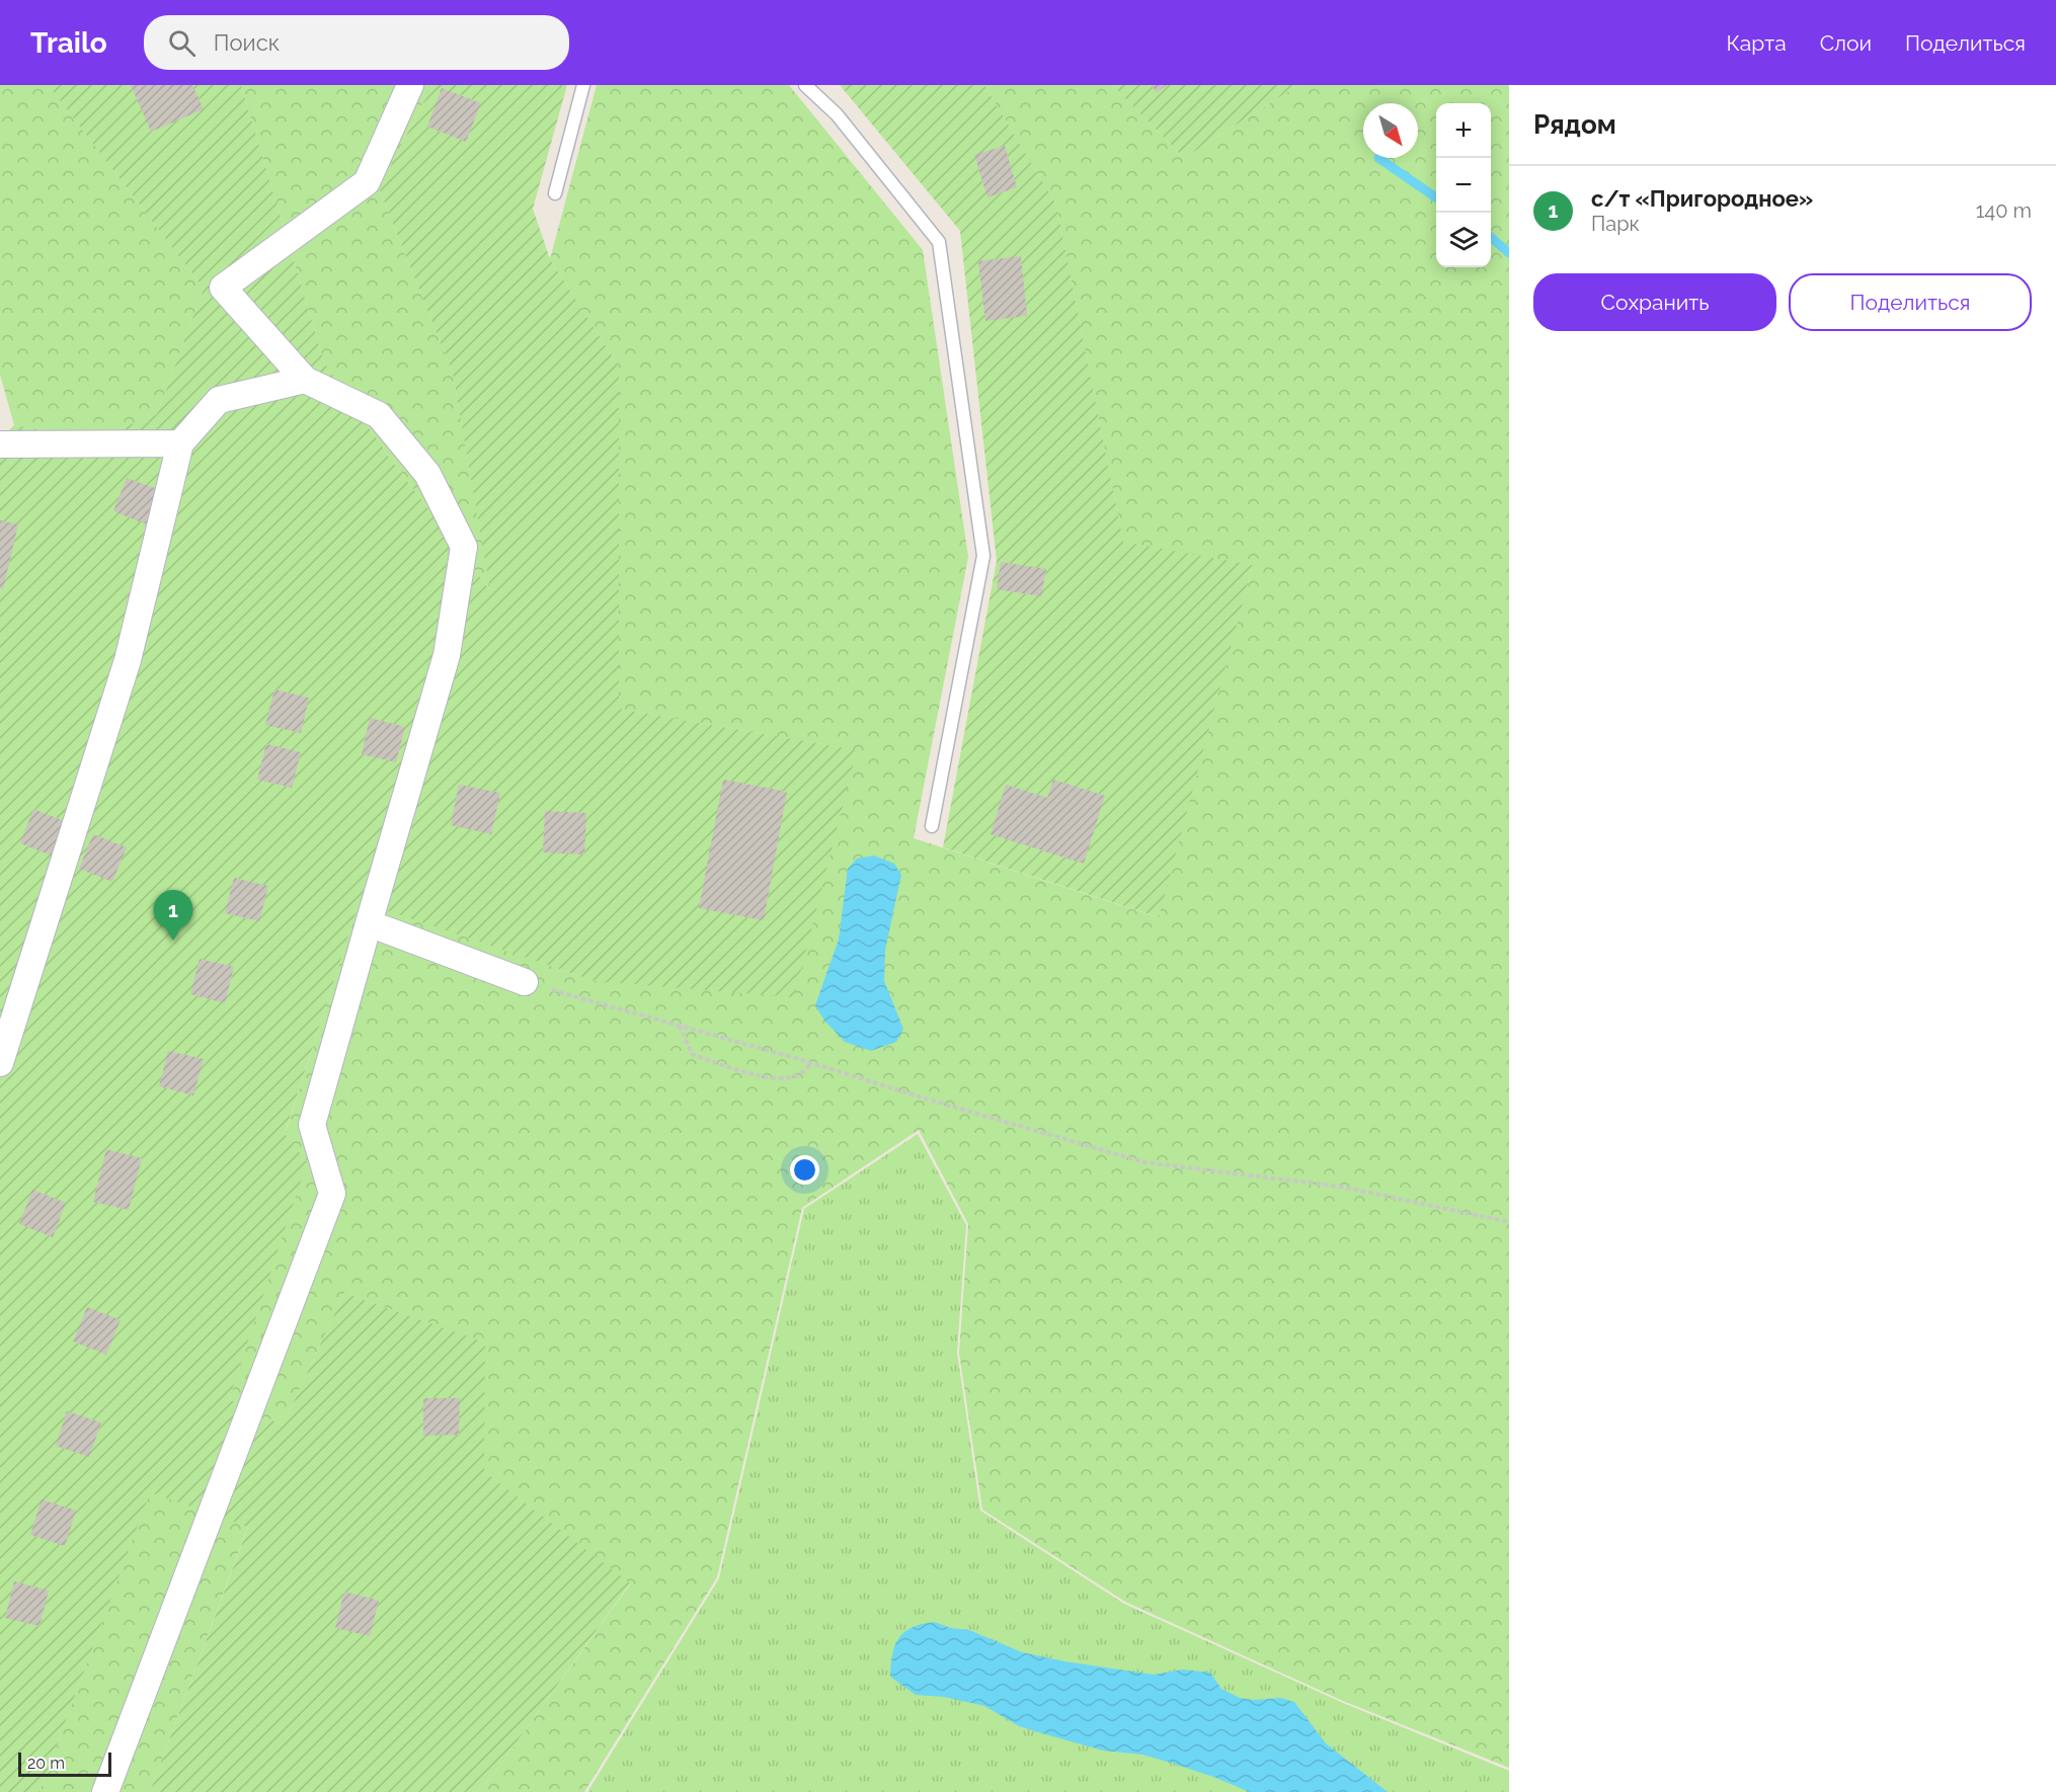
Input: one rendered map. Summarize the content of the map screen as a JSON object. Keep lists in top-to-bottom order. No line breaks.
{"scale_bar":"20 m","north":"bottom right","page":{"header":"Trailo","search":"Поиск","nav":["Карта","Слои","Поделиться"],"heading":"Рядом","map_buttons":["+","−"],"list":[{"mark":"1","name":"с/т «Пригородное»","note":"Парк","value":"140 m"}],"buttons":["Сохранить","Поделиться"],"pins":"1","scale":"20 m"}}
